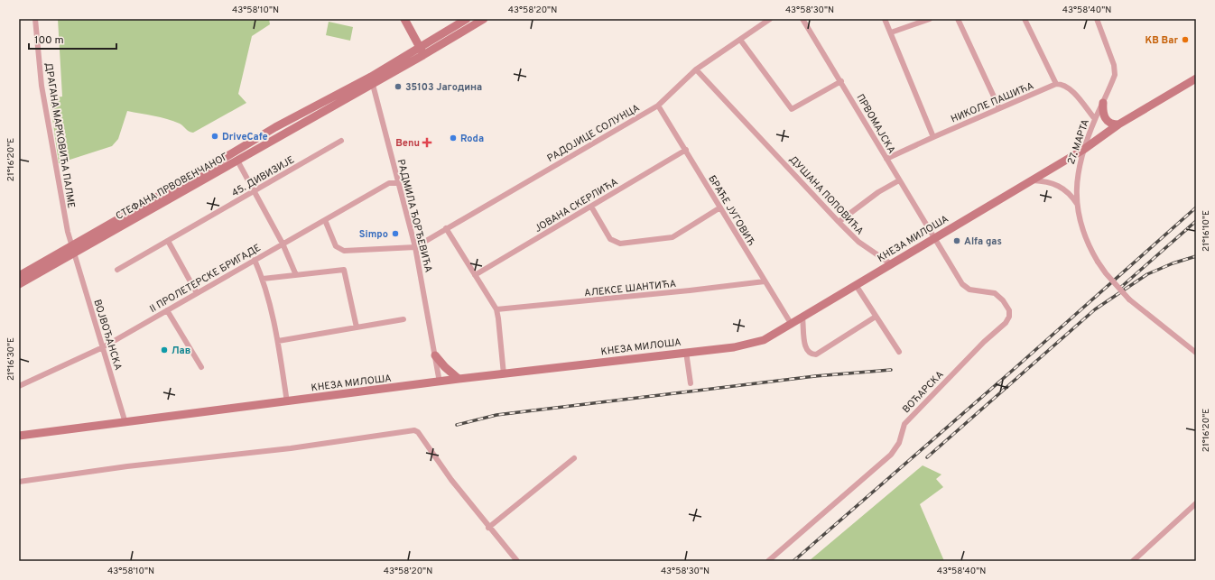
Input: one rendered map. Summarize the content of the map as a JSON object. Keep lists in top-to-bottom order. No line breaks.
{"streets":{"main road":["СТЕФАНА ПРВОВЕНЧАНОГ","КНЕЗА МИЛОША"],"street":["НИКОЛЕ ПАШИЋА","ПРВОМАЈСКА","РАДОЈИЦЕ СОЛУНЦА","ДРАГАНА МАРКОВИЋА ПАЛМЕ","27. МАРТА","45. ДИВИЗИЈЕ","ДУШАНА ПОПОВИЋА","ЈОВАНА СКЕРЛИЋА","БРАЋЕ ЈУГОВИЋ","РАДМИЛА ЂОРЂЕВИЋА","II ПРОЛЕТЕРСКЕ БРИГАДЕ","АЛЕКСЕ ШАНТИЋА","ВОЈВОЂАНСКА","ВОЋАРСКА"]},"crossings":[["НИКОЛЕ ПАШИЋА","ПРВОМАЈСКА"],["ПРВОМАЈСКА","КНЕЗА МИЛОША"],["ПРВОМАЈСКА","ВОЋАРСКА"],["РАДОЈИЦЕ СОЛУНЦА","ДУШАНА ПОПОВИЋА"],["РАДОЈИЦЕ СОЛУНЦА","БРАЋЕ ЈУГОВИЋ"],["РАДОЈИЦЕ СОЛУНЦА","РАДМИЛА ЂОРЂЕВИЋА"],["ДРАГАНА МАРКОВИЋА ПАЛМЕ","СТЕФАНА ПРВОВЕНЧАНОГ"],["ДРАГАНА МАРКОВИЋА ПАЛМЕ","ВОЈВОЂАНСКА"],["27. МАРТА","КНЕЗА МИЛОША"],["СТЕФАНА ПРВОВЕНЧАНОГ","РАДМИЛА ЂОРЂЕВИЋА"],["СТЕФАНА ПРВОВЕНЧАНОГ","ВОЈВОЂАНСКА"],["ДУШАНА ПОПОВИЋА","КНЕЗА МИЛОША"],["ЈОВАНА СКЕРЛИЋА","БРАЋЕ ЈУГОВИЋ"],["БРАЋЕ ЈУГОВИЋ","КНЕЗА МИЛОША"],["БРАЋЕ ЈУГОВИЋ","АЛЕКСЕ ШАНТИЋА"],["РАДМИЛА ЂОРЂЕВИЋА","КНЕЗА МИЛОША"],["РАДМИЛА ЂОРЂЕВИЋА","II ПРОЛЕТЕРСКЕ БРИГАДЕ"],["КНЕЗА МИЛОША","ВОЈВОЂАНСКА"],["КНЕЗА МИЛОША","ВОЋАРСКА"],["II ПРОЛЕТЕРСКЕ БРИГАДЕ","ВОЈВОЂАНСКА"]],"places":{"other":["KB Bar","35103 Јагодина","DriveCafe","Roda","Simpo","Alfa gas","Лав"],"health":["Benu"]},"scale_bar":"100 m","coordinates":["43°58'10\"N","43°58'20\"N","43°58'30\"N","43°58'40\"N","21°16'20\"E","21°16'10\"E","21°16'30\"E"]}
